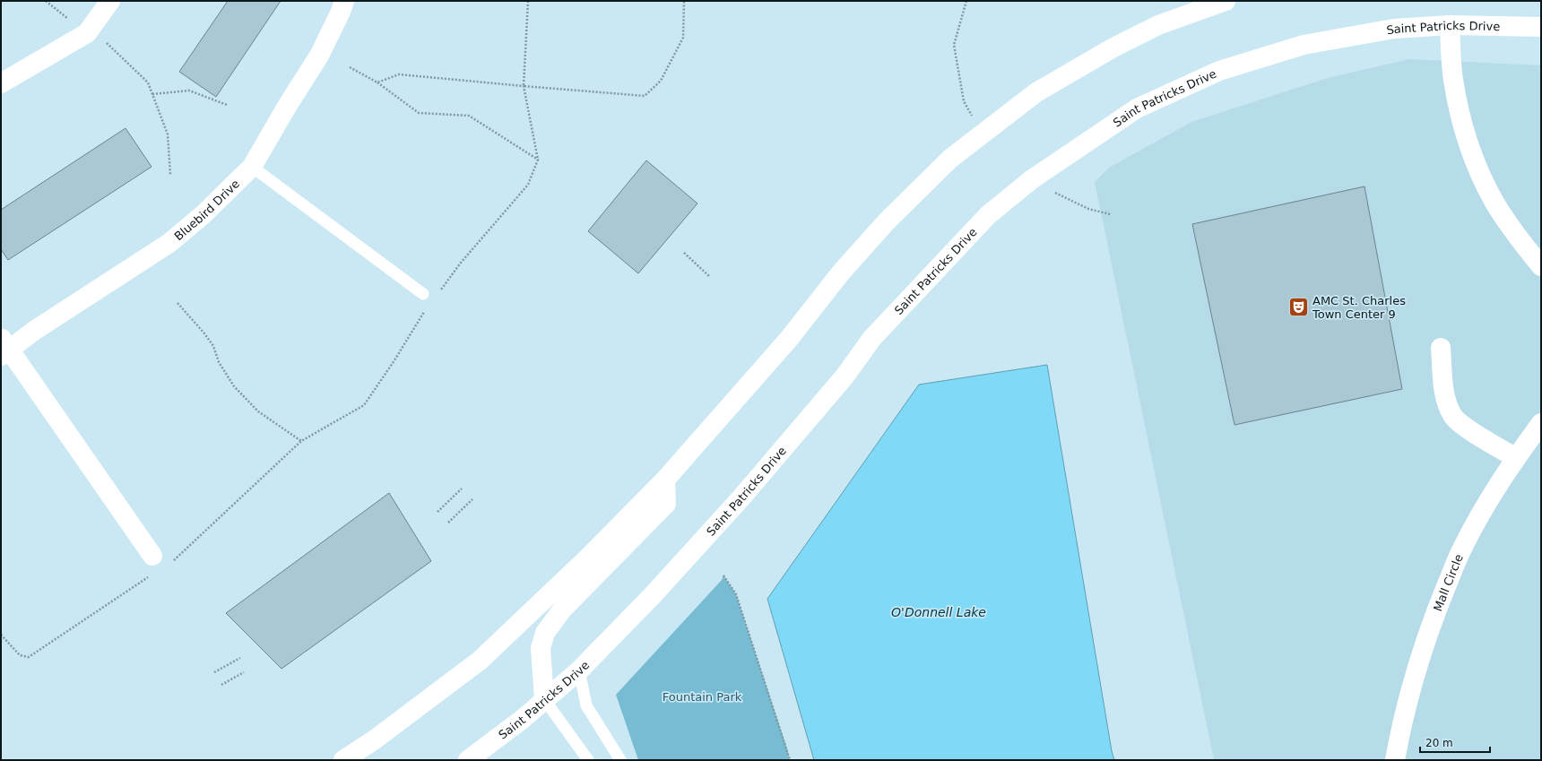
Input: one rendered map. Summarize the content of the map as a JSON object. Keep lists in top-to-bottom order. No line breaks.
{"streets":{"main road":["Saint Patricks Drive","Bluebird Drive","Mall Circle"]},"water":["O'Donnell Lake"],"parks":["Fountain Park"],"places":{"theatre":["AMC St. Charles Town Center 9"]},"scale_bar":"20 m"}
